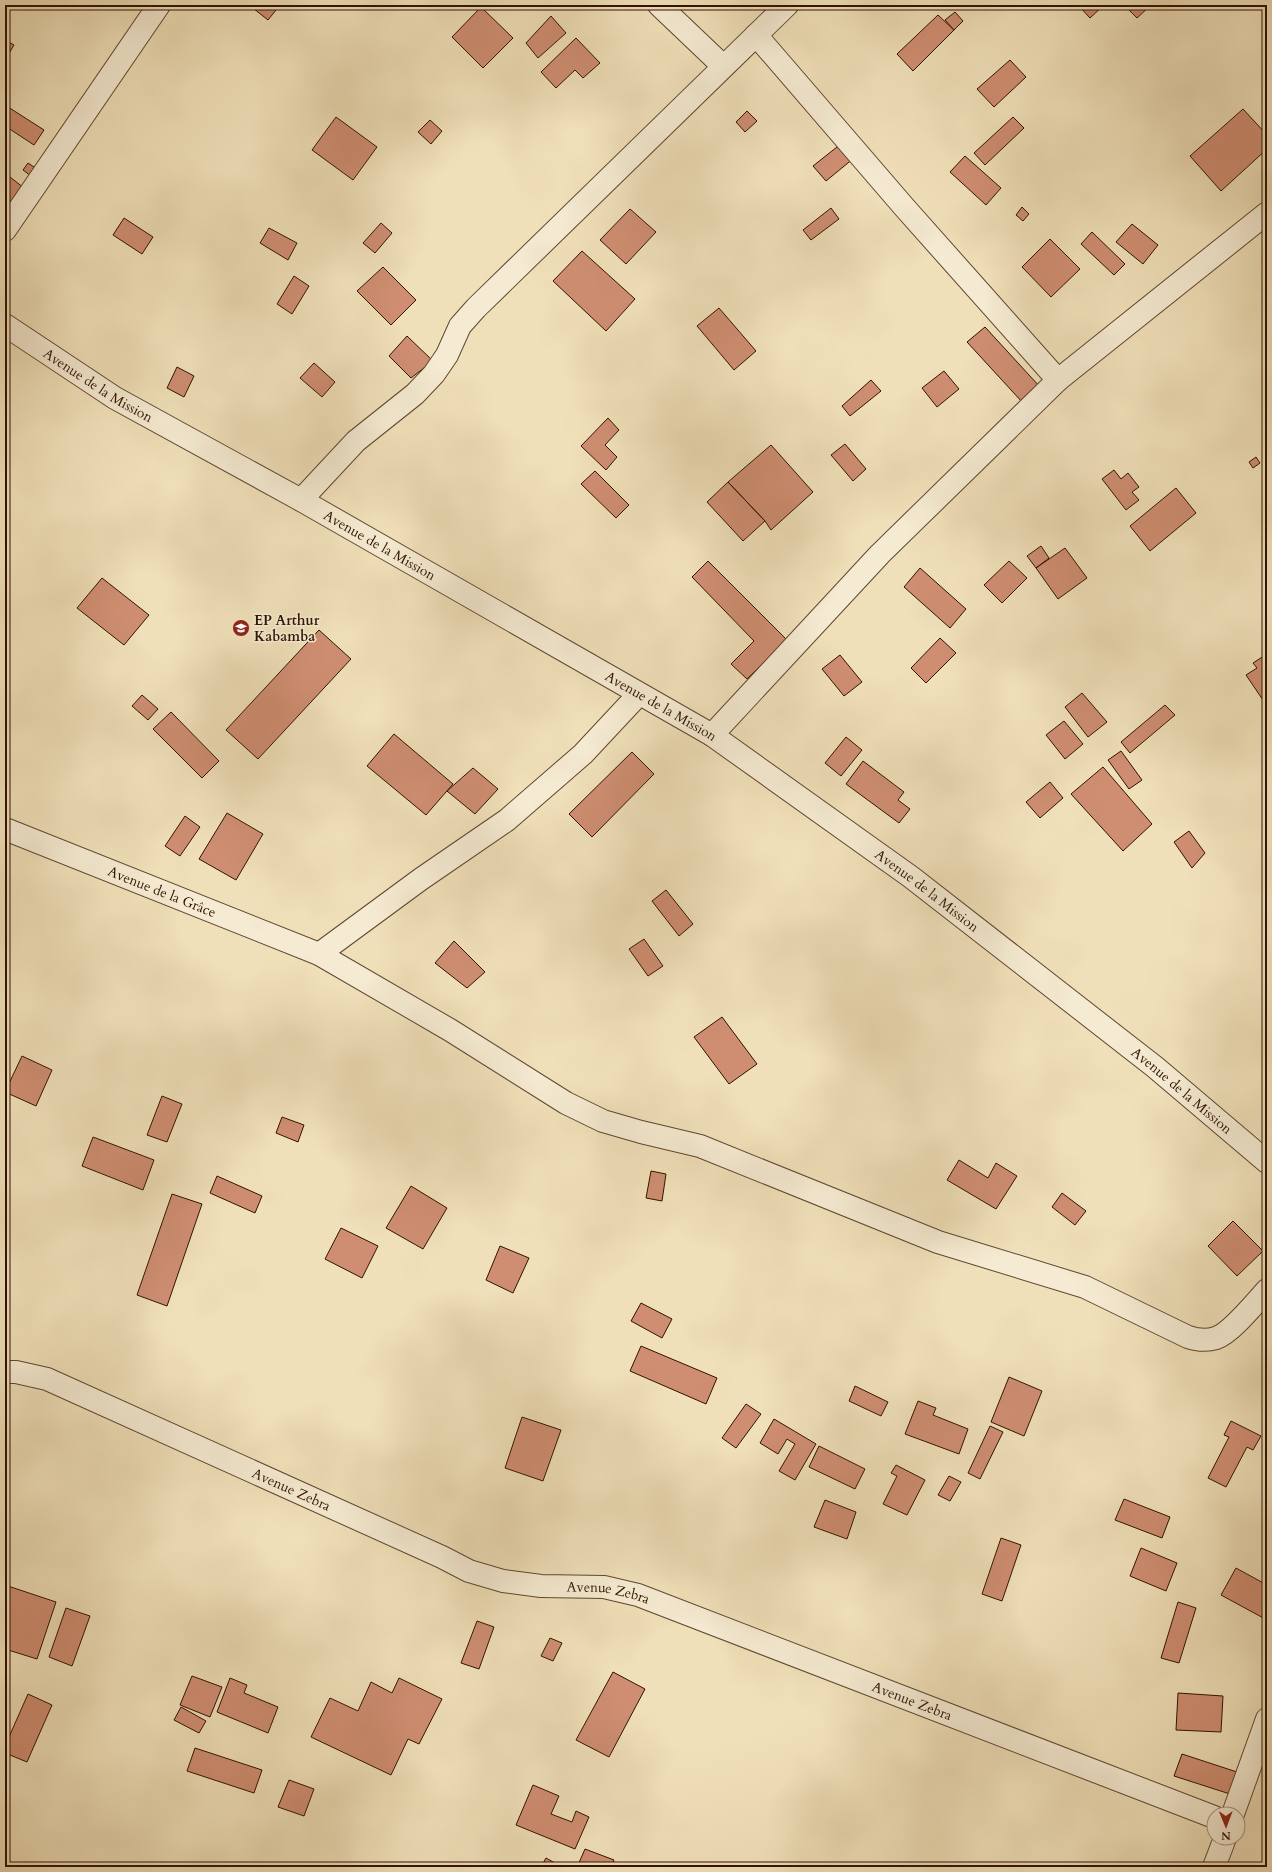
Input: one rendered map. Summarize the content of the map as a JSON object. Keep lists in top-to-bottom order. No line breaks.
{"streets":{"street":["Avenue de la Mission","Avenue de la Grâce","Avenue Zebra"]},"places":{"school or university":["EP Arthur Kabamba"]},"north":"bottom"}
